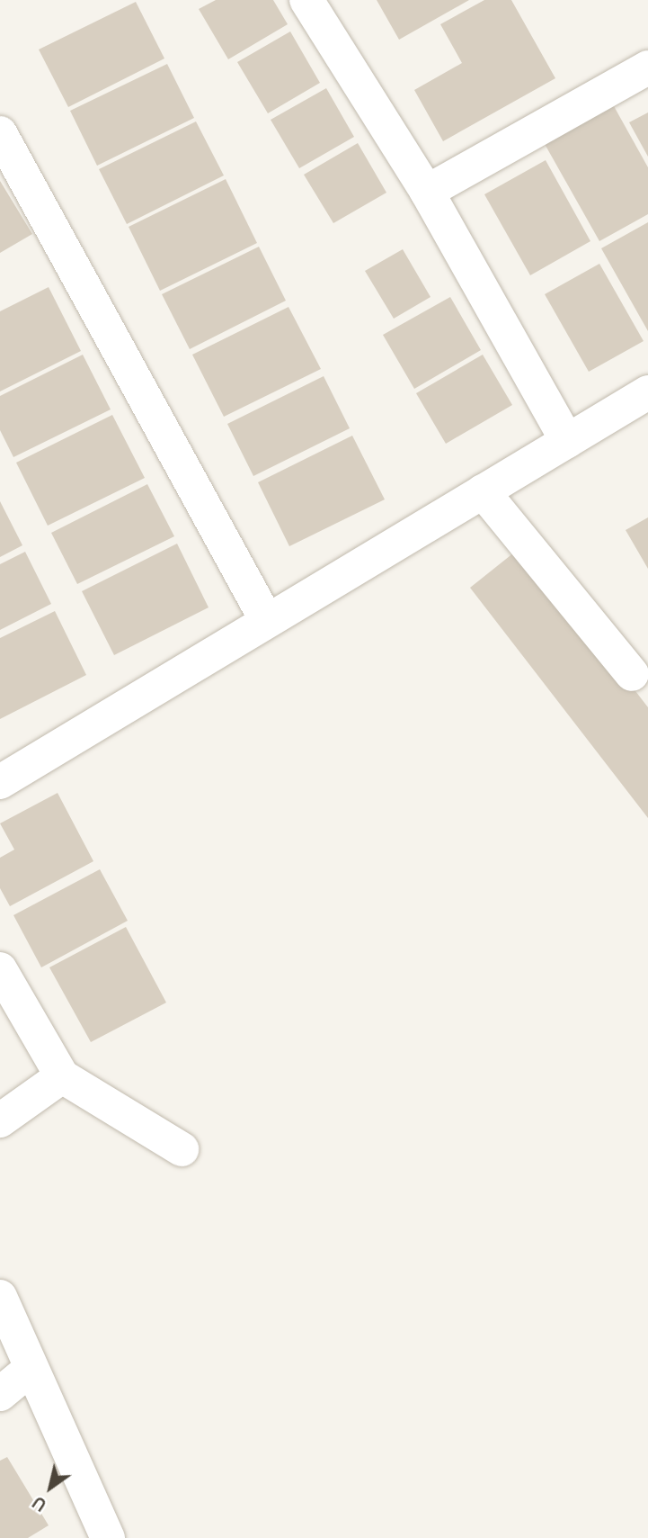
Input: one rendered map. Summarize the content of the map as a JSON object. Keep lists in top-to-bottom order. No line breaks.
{"north":"bottom left"}
